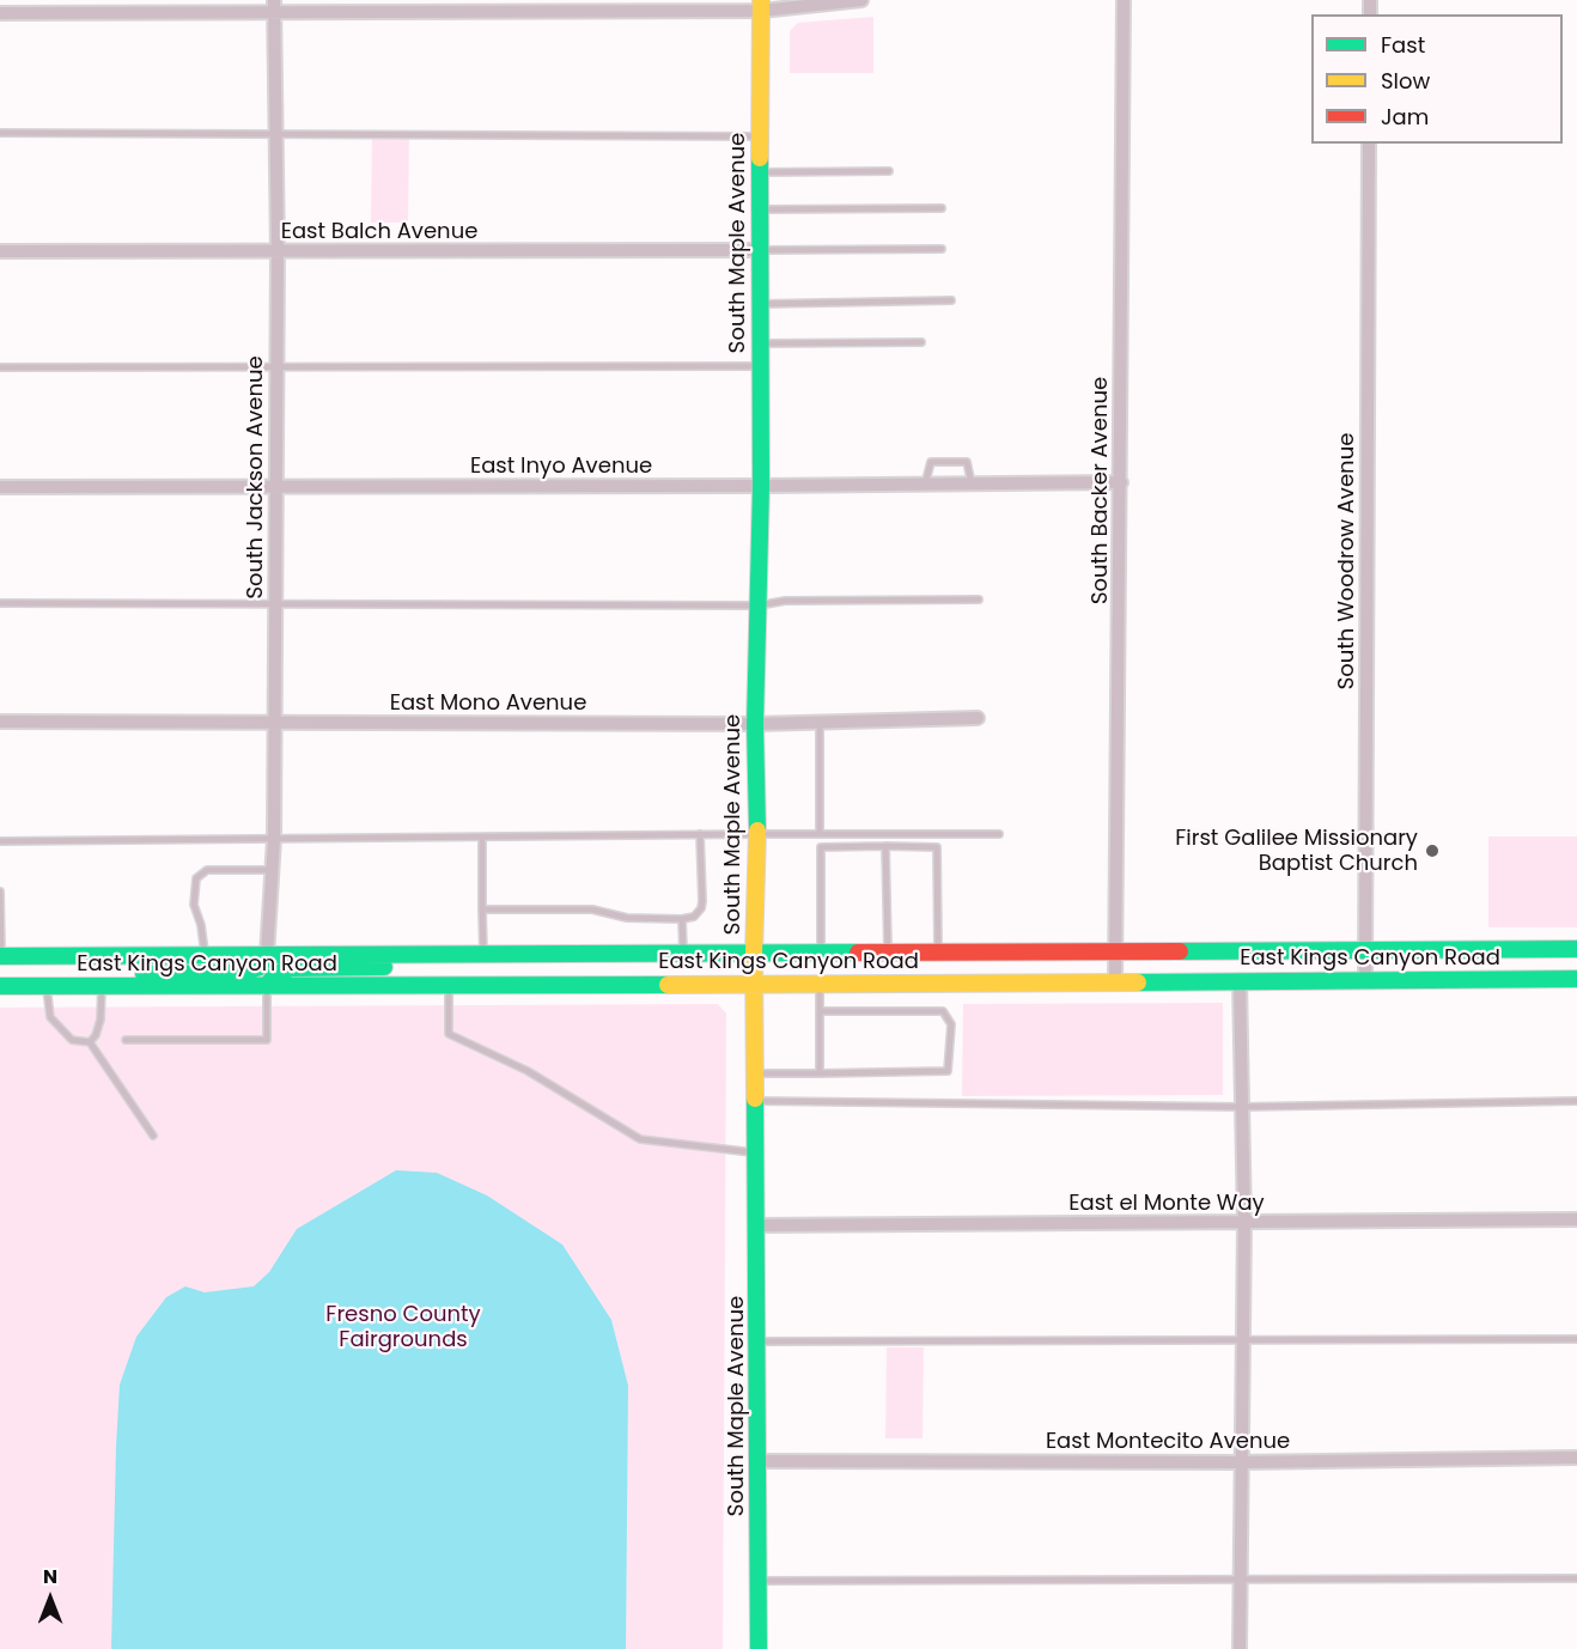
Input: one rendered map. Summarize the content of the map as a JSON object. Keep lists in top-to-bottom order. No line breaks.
{"streets":{"main road":["South Maple Avenue","East Kings Canyon Road"],"street":["East Balch Avenue","East Inyo Avenue","South Jackson Avenue","South Backer Avenue","South Woodrow Avenue","East Mono Avenue","East el Monte Way","East Montecito Avenue"]},"crossings":[["East Balch Avenue","South Maple Avenue"],["East Balch Avenue","South Jackson Avenue"],["South Maple Avenue","East Inyo Avenue"],["South Maple Avenue","East Mono Avenue"],["South Maple Avenue","East Kings Canyon Road"],["South Maple Avenue","East el Monte Way"],["South Maple Avenue","East Montecito Avenue"],["East Inyo Avenue","South Jackson Avenue"],["East Inyo Avenue","South Backer Avenue"],["South Jackson Avenue","East Mono Avenue"],["South Jackson Avenue","East Kings Canyon Road"],["South Backer Avenue","East Kings Canyon Road"],["South Woodrow Avenue","East Kings Canyon Road"]],"parks":["Fresno County Fairgrounds"],"places":["First Galilee Missionary Baptist Church"],"legend":["Fast","Slow","Jam"],"north":"top"}
